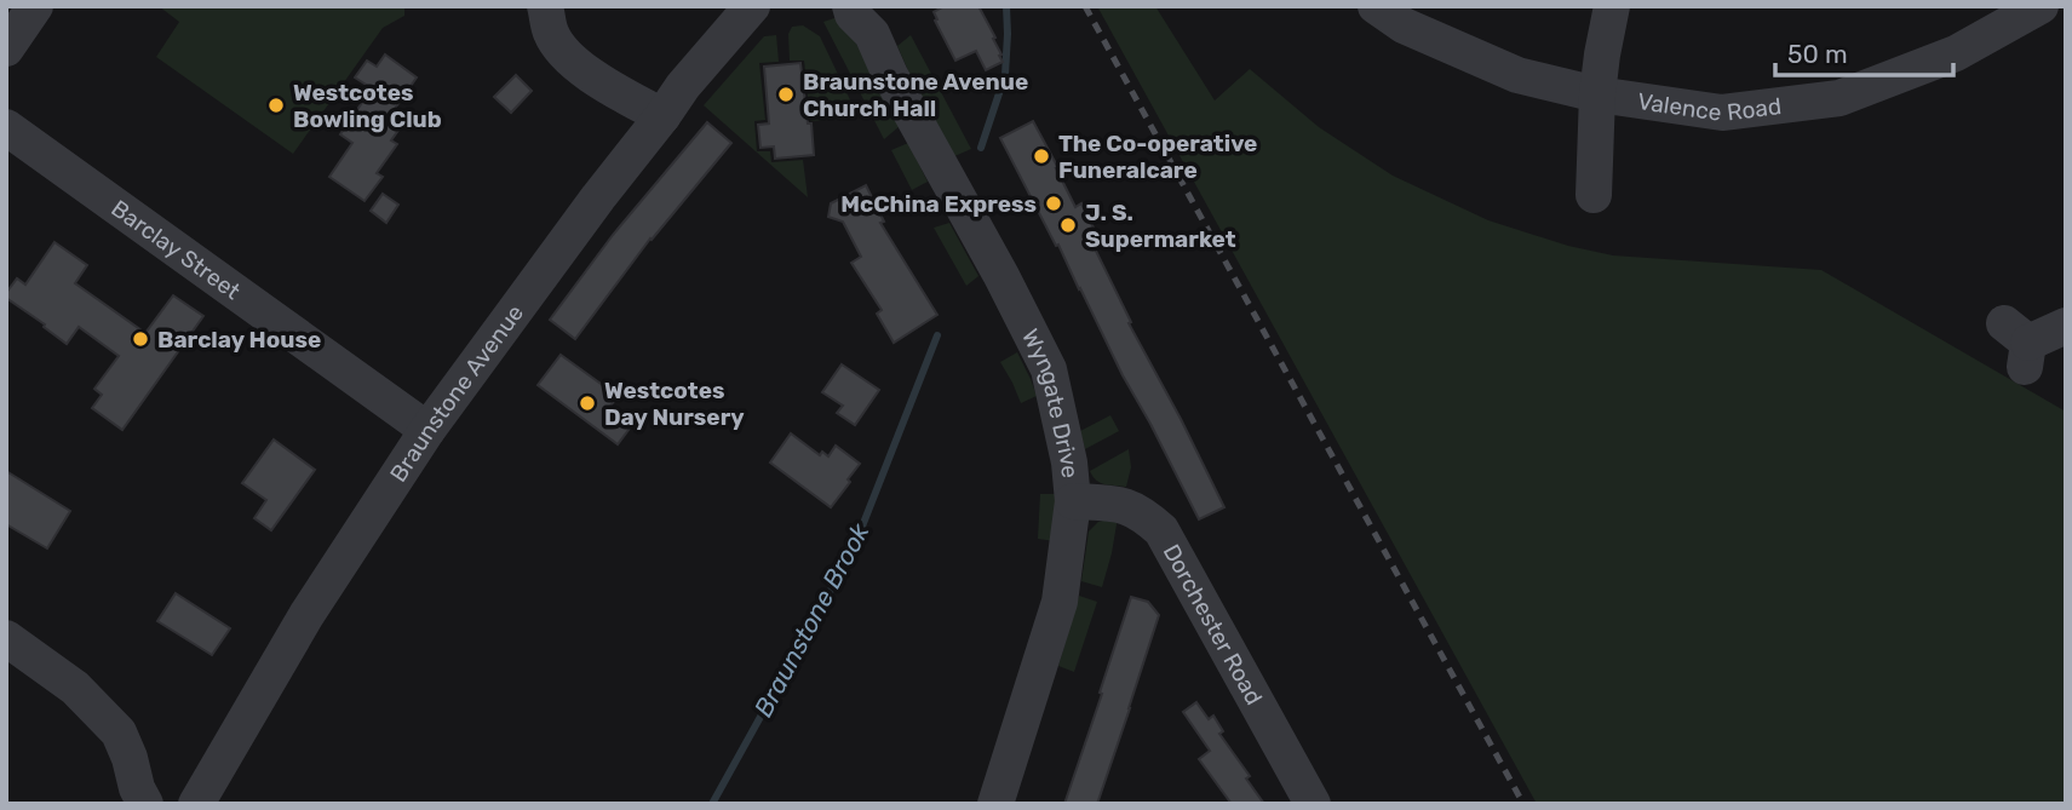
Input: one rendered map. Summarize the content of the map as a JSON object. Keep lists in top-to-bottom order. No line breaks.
{"streets":{"street":["Valence Road","Barclay Street","Braunstone Avenue","Wyngate Drive","Dorchester Road"]},"crossings":[["Barclay Street","Braunstone Avenue"],["Wyngate Drive","Dorchester Road"]],"water":["Braunstone Brook"],"places":["Braunstone Avenue Church Hall","Westcotes Bowling Club","The Co-operative Funeralcare","McChina Express","J. S. Supermarket","Barclay House","Westcotes Day Nursery"],"scale_bar":"50 m"}
